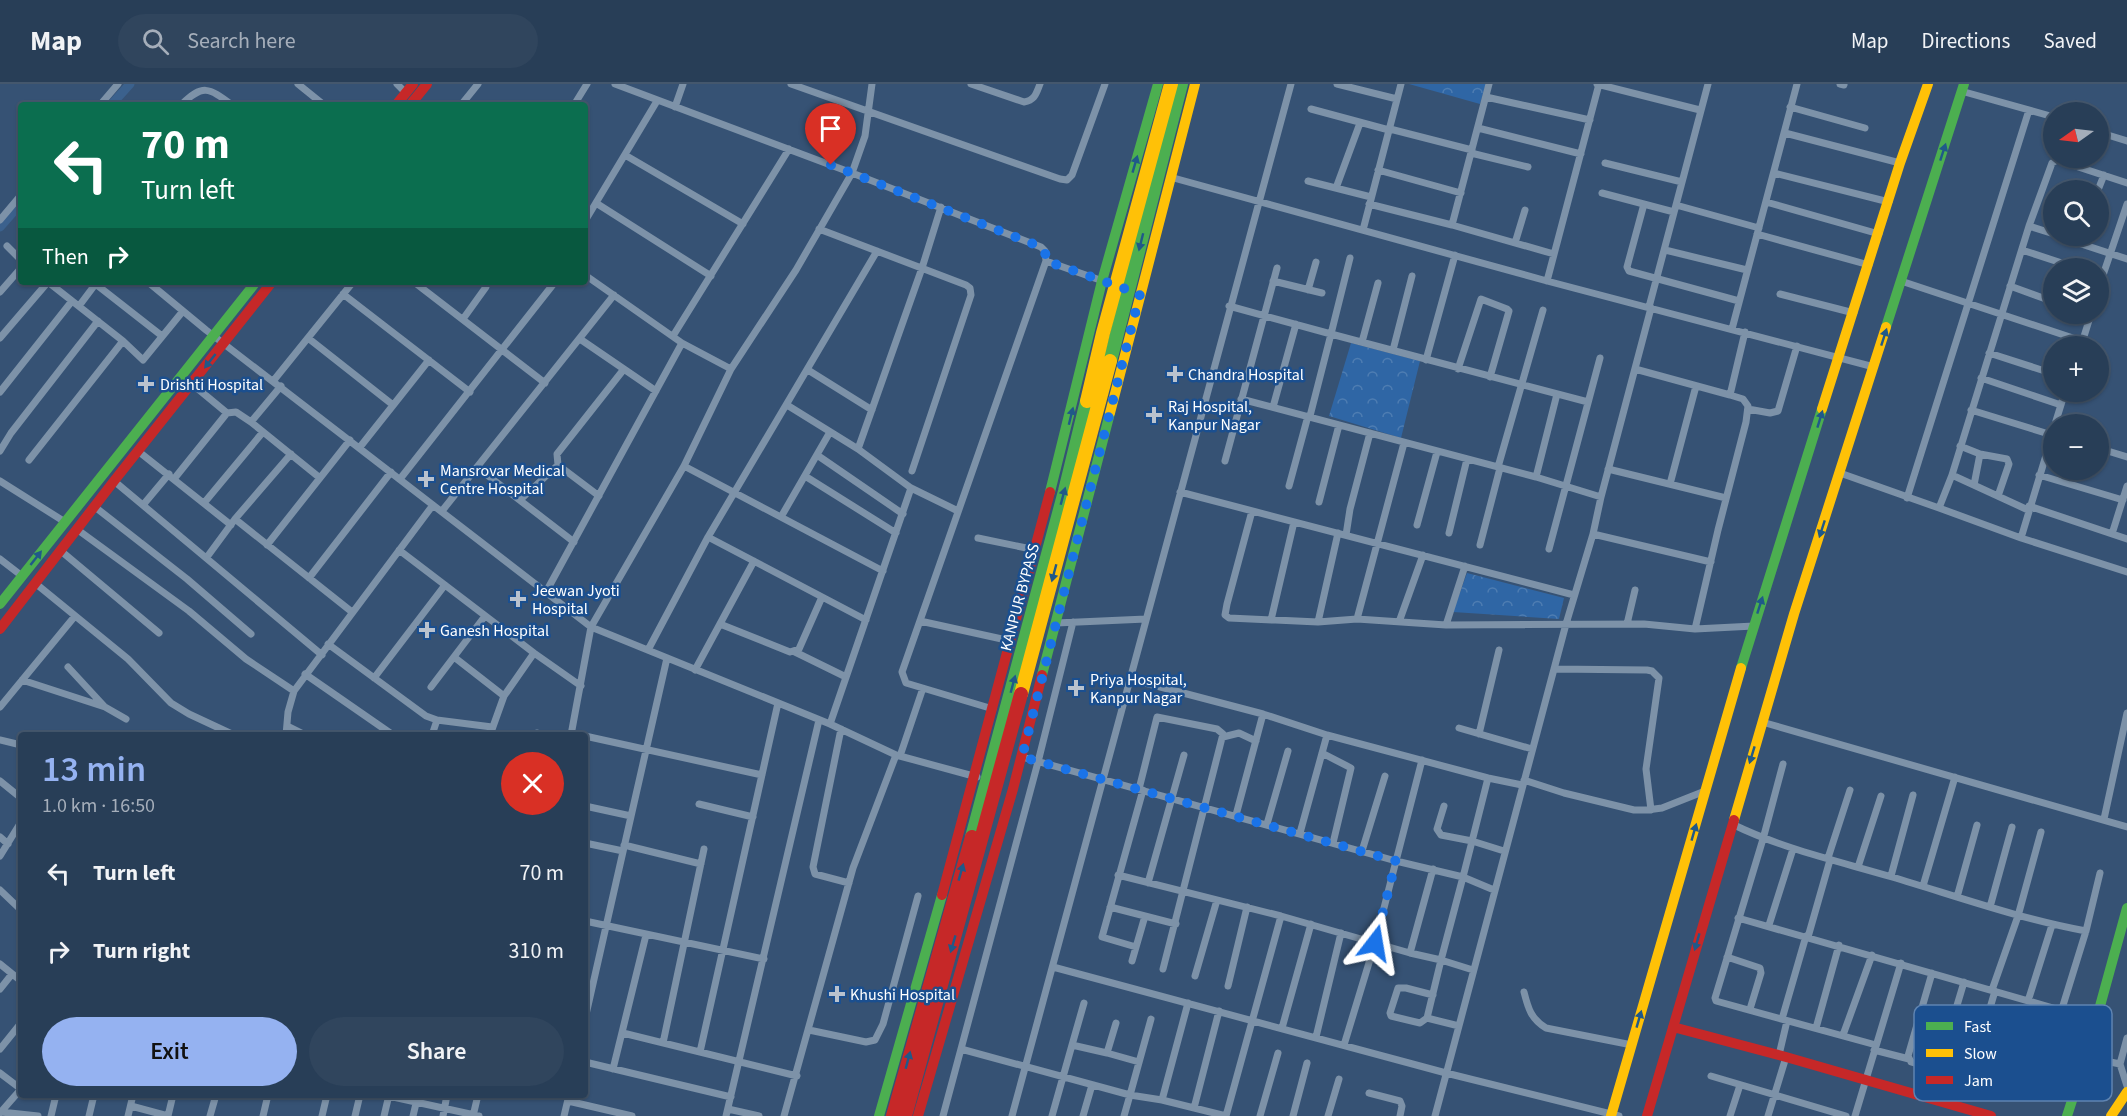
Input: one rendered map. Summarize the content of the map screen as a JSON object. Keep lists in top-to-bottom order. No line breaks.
{"streets":{"main road":["KANPUR BYPASS"]},"places":{"health":["Chandra Hospital","Drishti Hospital","Raj Hospital, Kanpur Nagar","Mansrovar Medical Centre Hospital","Jeewan Jyoti Hospital","Ganesh Hospital","Priya Hospital, Kanpur Nagar","Khushi Hospital"]},"legend":["Fast","Slow","Jam"],"north":"left","page":{"header":"Map","search":"Search here","nav":["Map","Directions","Saved"],"map_buttons":["+","−"],"turn":["70 m","Turn left"],"then":"Then","heading":["13 min","1.0 km · 16:50"],"list":[{"name":"Turn left","value":"70 m"},{"name":"Turn right","value":"310 m"}],"buttons":["Exit","Share"]}}
